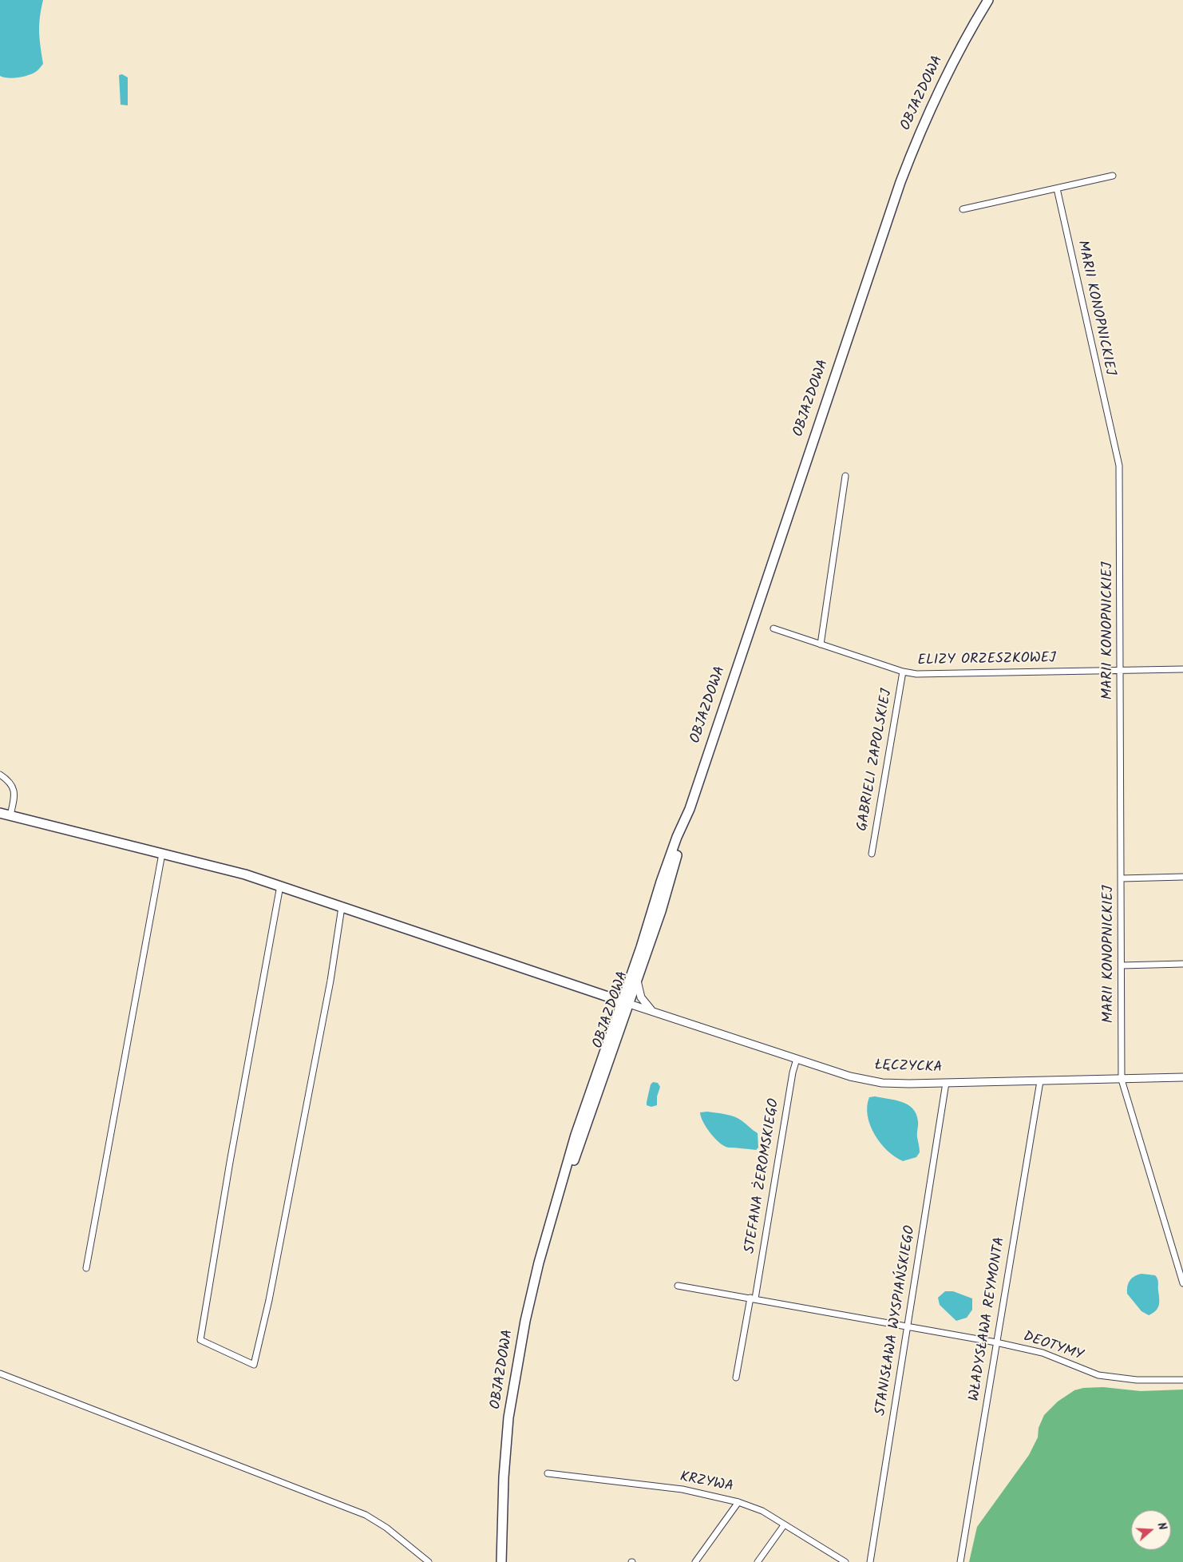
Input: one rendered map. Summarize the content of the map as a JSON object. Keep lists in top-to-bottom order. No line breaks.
{"streets":{"main road":["OBJAZDOWA"],"street":["MARII KONOPNICKIEJ","ELIZY ORZESZKOWEJ","GABRIELI ZAPOLSKIEJ","ŁĘCZYCKA","STEFANA ŻEROMSKIEGO","WŁADYSŁAWA REYMONTA","STANISŁAWA WYSPIAŃSKIEGO","DEOTYMY","KRZYWA"]},"crossings":[["OBJAZDOWA","ŁĘCZYCKA"],["MARII KONOPNICKIEJ","ELIZY ORZESZKOWEJ"],["MARII KONOPNICKIEJ","ŁĘCZYCKA"],["ELIZY ORZESZKOWEJ","GABRIELI ZAPOLSKIEJ"],["ŁĘCZYCKA","STEFANA ŻEROMSKIEGO"],["ŁĘCZYCKA","WŁADYSŁAWA REYMONTA"],["ŁĘCZYCKA","STANISŁAWA WYSPIAŃSKIEGO"],["STEFANA ŻEROMSKIEGO","DEOTYMY"],["WŁADYSŁAWA REYMONTA","DEOTYMY"],["STANISŁAWA WYSPIAŃSKIEGO","DEOTYMY"]],"north":"right"}
